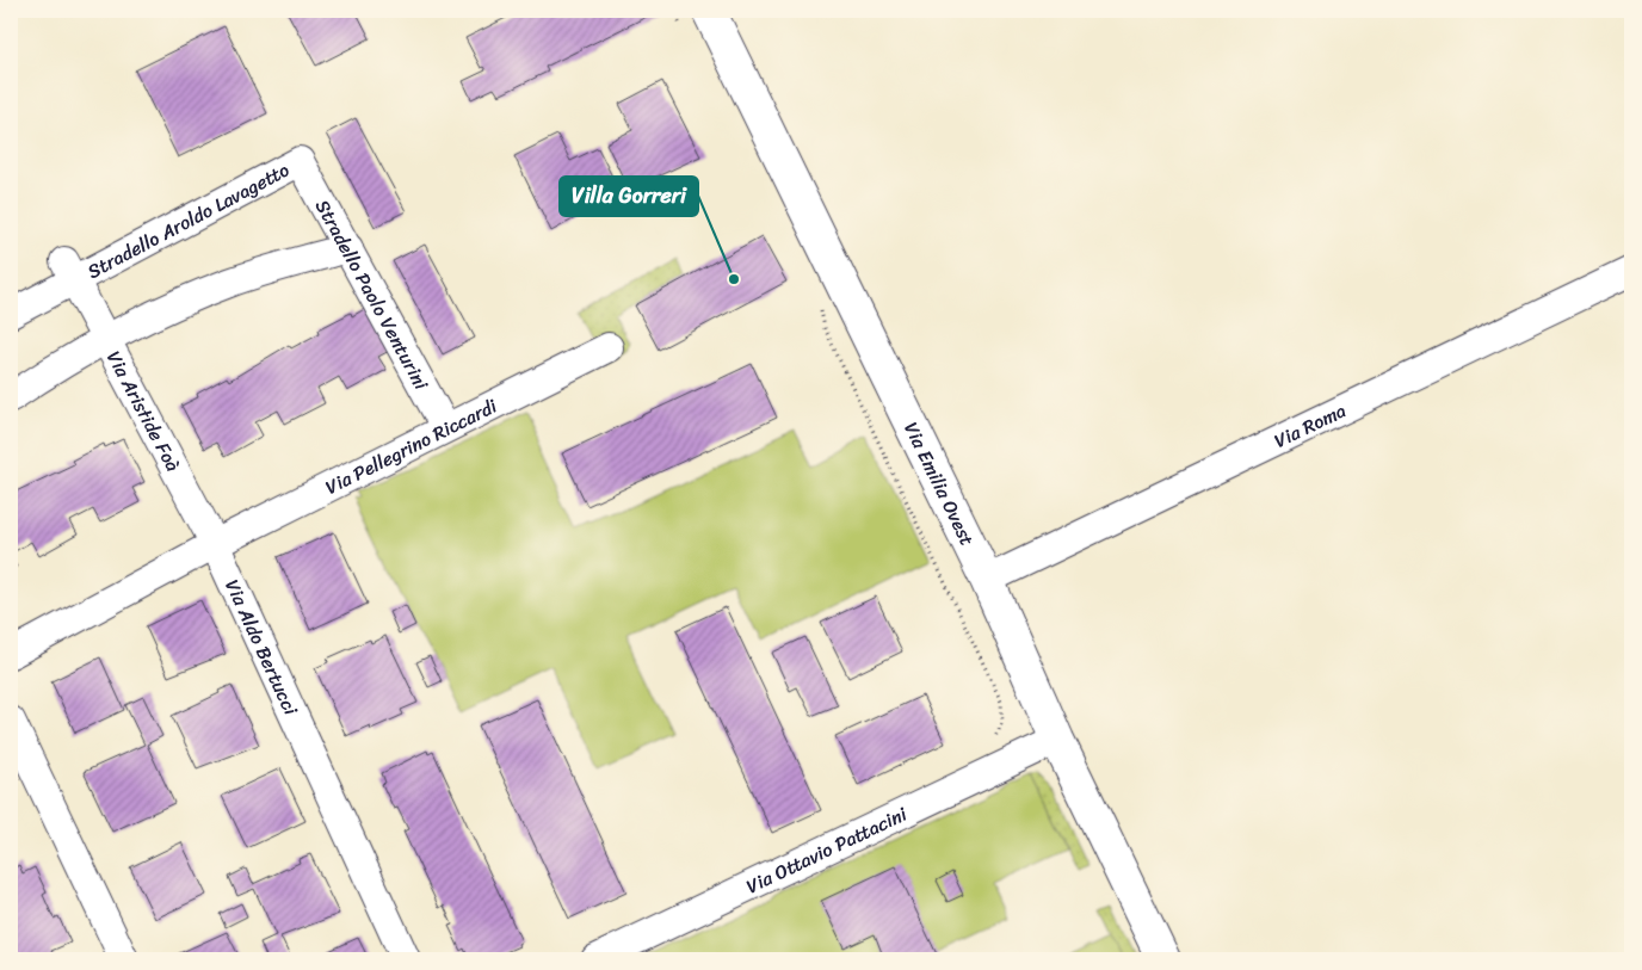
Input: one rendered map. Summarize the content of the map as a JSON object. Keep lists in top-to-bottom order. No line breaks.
{"streets":{"street":["Stradello Aroldo Lavagetto","Stradello Paolo Venturini","Via Aristide Foà","Via Roma","Via Pellegrino Riccardi","Via Emilia Ovest","Via Aldo Bertucci","Via Ottavio Pattacini"]},"crossings":[["Stradello Aroldo Lavagetto","Stradello Paolo Venturini"],["Stradello Aroldo Lavagetto","Via Aristide Foà"],["Stradello Paolo Venturini","Via Pellegrino Riccardi"],["Via Aristide Foà","Via Pellegrino Riccardi"],["Via Aristide Foà","Via Aldo Bertucci"],["Via Roma","Via Emilia Ovest"],["Via Pellegrino Riccardi","Via Aldo Bertucci"],["Via Emilia Ovest","Via Ottavio Pattacini"]],"places":["Villa Gorreri"]}
